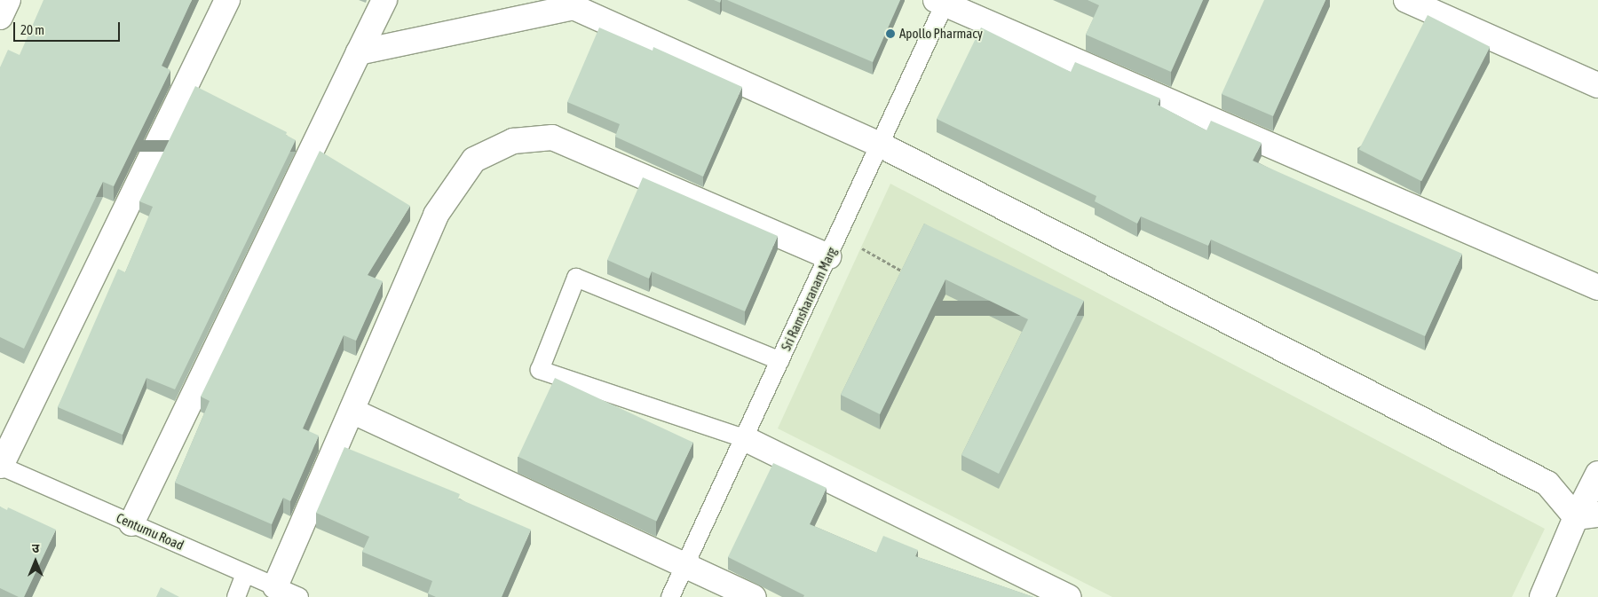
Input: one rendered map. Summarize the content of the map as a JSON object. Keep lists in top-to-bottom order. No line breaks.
{"streets":{"lane":["Sri Ramsharanam Marg","Centumu Road"]},"places":["Apollo Pharmacy"],"scale_bar":"20 m","north":"top"}
